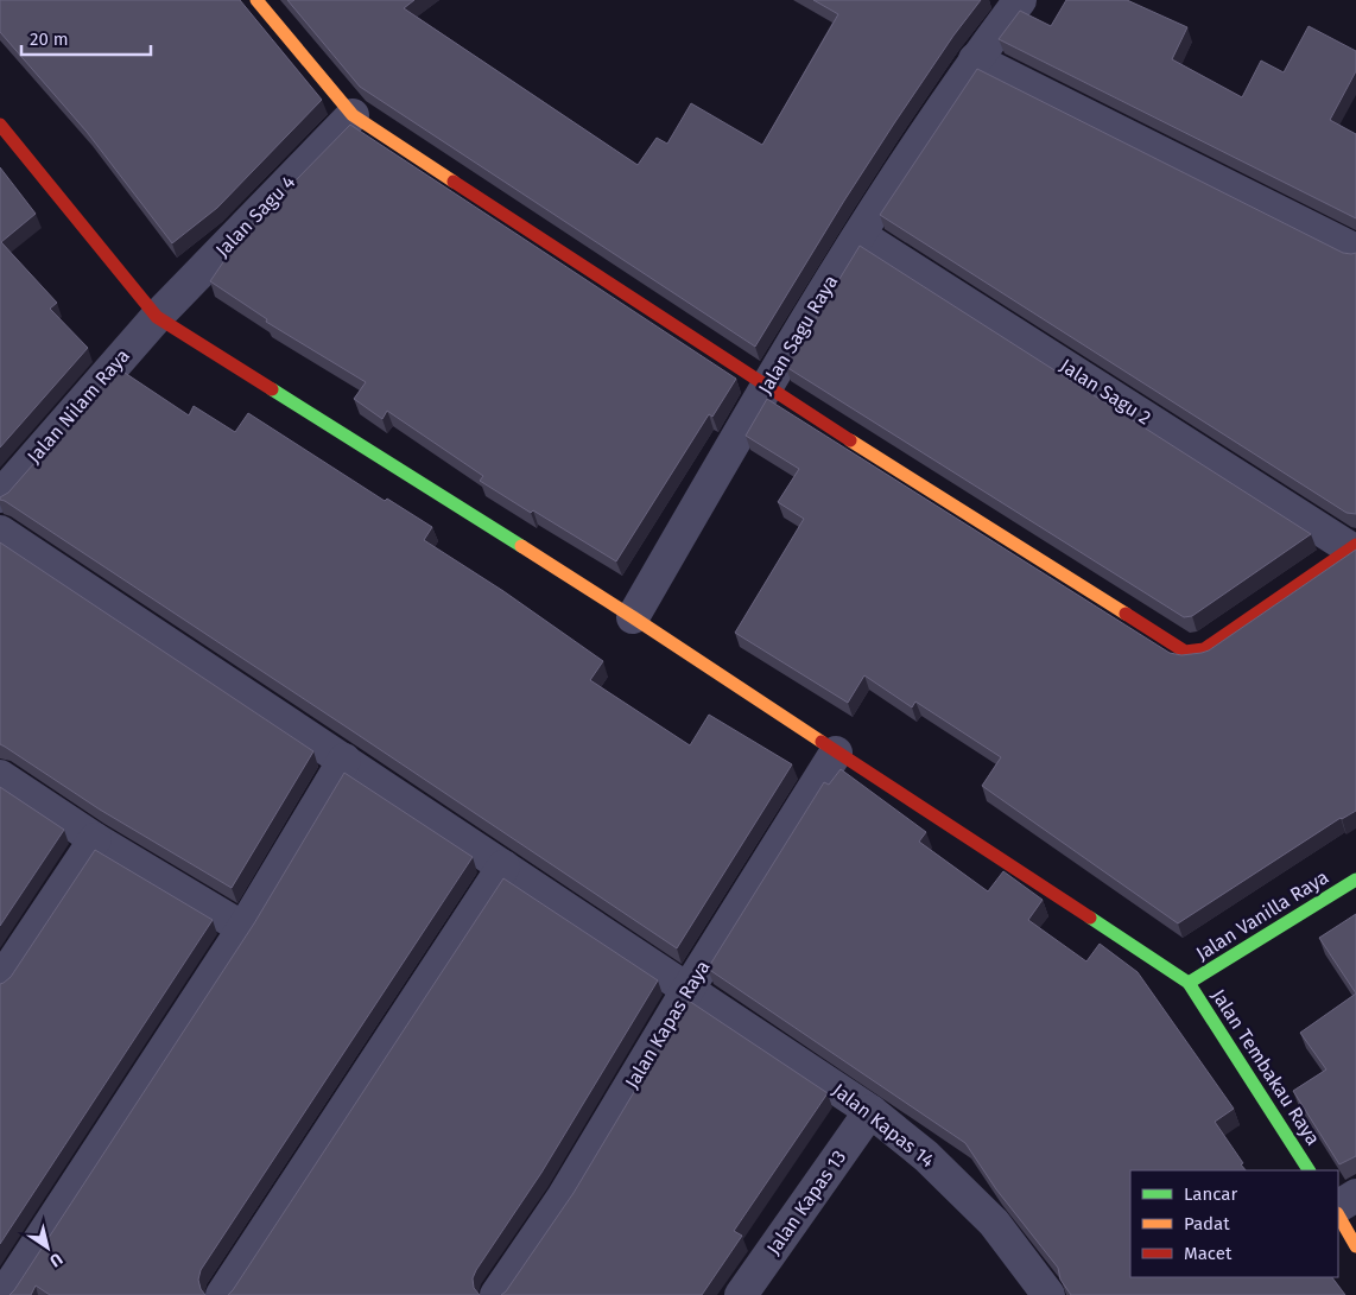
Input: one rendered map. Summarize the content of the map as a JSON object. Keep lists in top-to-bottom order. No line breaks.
{"streets":{"street":["Jalan Sagu 4","Jalan Sagu Raya","Jalan Sagu 2","Jalan Nilam Raya","Jalan Vanilla Raya","Jalan Kapas Raya","Jalan Tembakau Raya","Jalan Kapas 14","Jalan Kapas 13"]},"crossings":[["Jalan Sagu 4","Jalan Nilam Raya"],["Jalan Sagu Raya","Jalan Sagu 2"],["Jalan Vanilla Raya","Jalan Tembakau Raya"],["Jalan Kapas Raya","Jalan Kapas 14"],["Jalan Kapas 14","Jalan Kapas 13"]],"legend":["Lancar","Padat","Macet"],"scale_bar":"20 m","north":"bottom right"}
